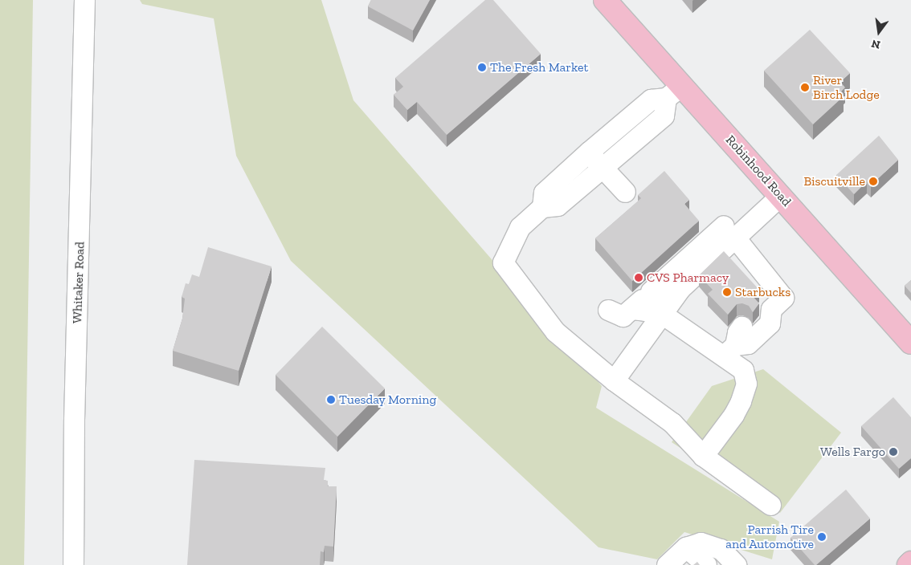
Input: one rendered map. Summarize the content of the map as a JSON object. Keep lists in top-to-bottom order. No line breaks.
{"streets":{"main road":["Robinhood Road"],"street":["Whitaker Road"]},"places":["The Fresh Market","River Birch Lodge","Biscuitville","CVS Pharmacy","Starbucks","Tuesday Morning","Wells Fargo","Parrish Tire and Automotive"],"north":"bottom"}
